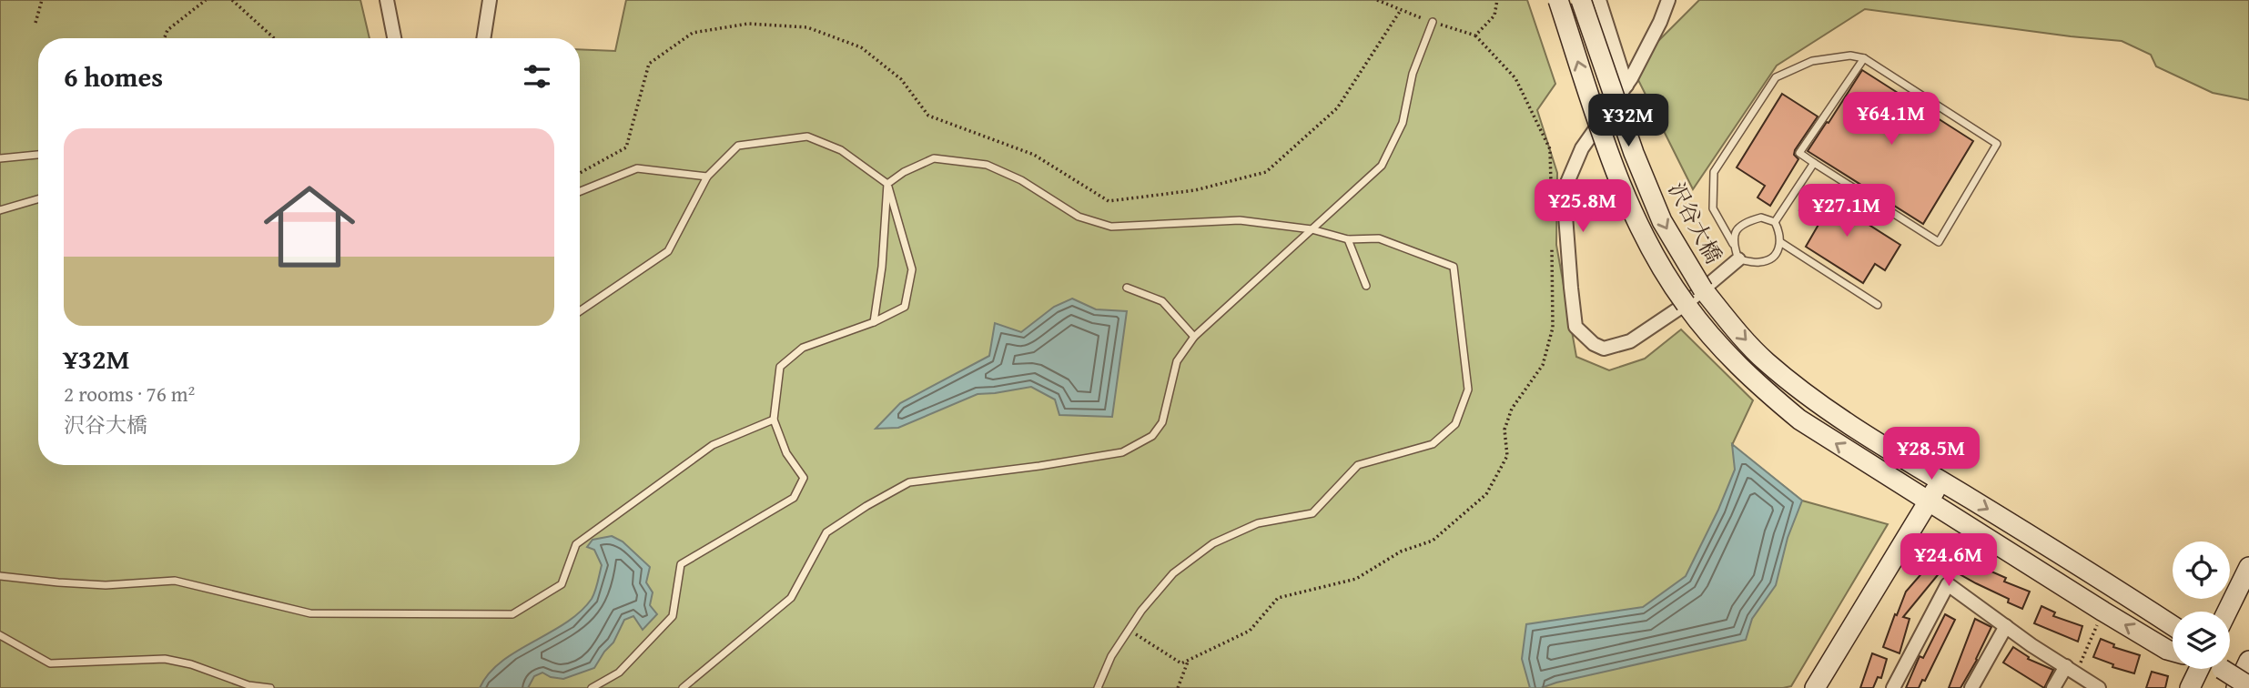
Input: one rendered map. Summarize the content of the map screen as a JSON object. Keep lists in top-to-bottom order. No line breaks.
{"streets":{"street":["沢谷大橋"]},"page":{"heading":"6 homes","price":["¥64.1M","¥32M","¥25.8M","¥27.1M","¥28.5M","¥24.6M"],"list":[{"name":"¥32M","note":"2 rooms · 76 m² · 沢谷大橋"}]}}
